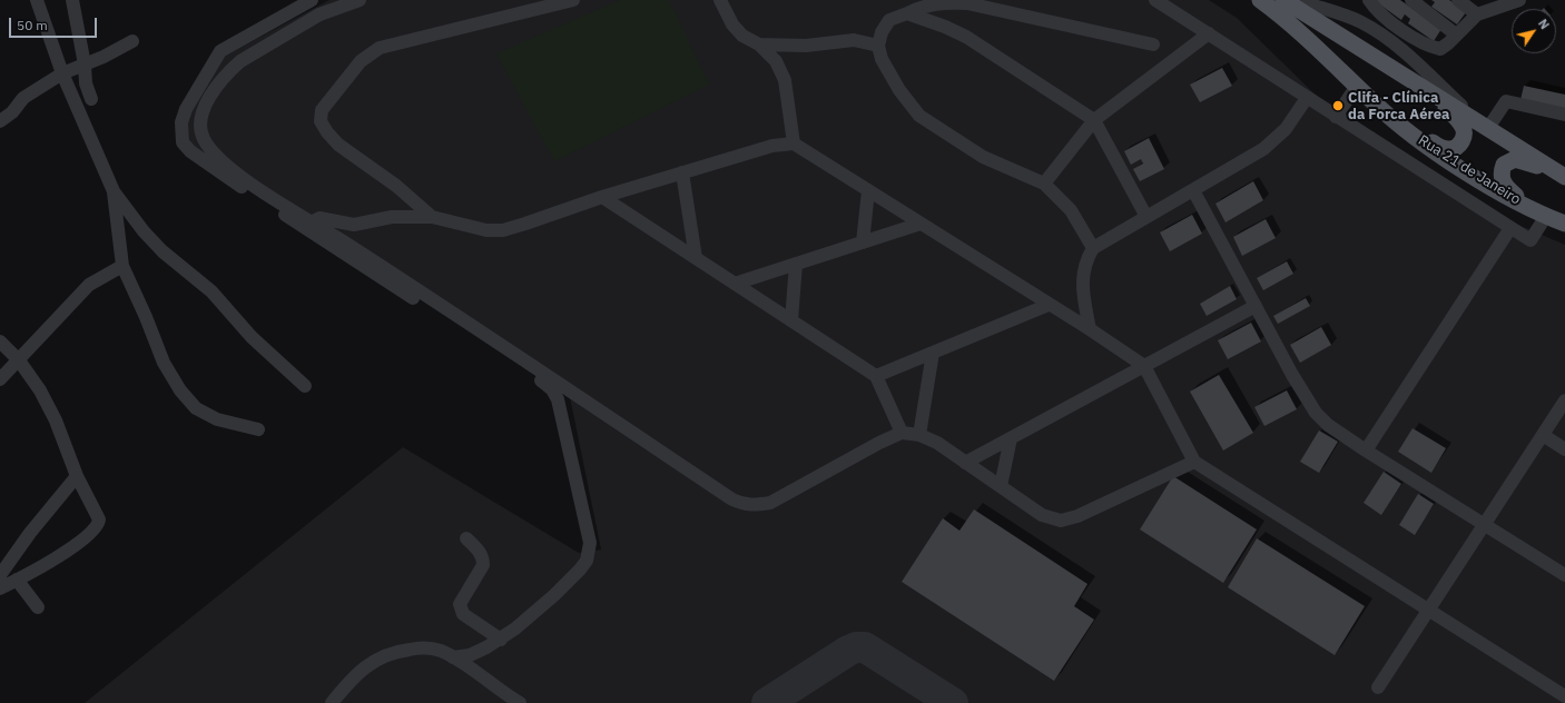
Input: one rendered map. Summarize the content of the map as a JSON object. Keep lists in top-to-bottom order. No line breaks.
{"streets":{"main road":["Rua 21 de Janeiro"]},"places":["Clifa - Clínica da Forca Aérea"],"scale_bar":"50 m","north":"top right"}
